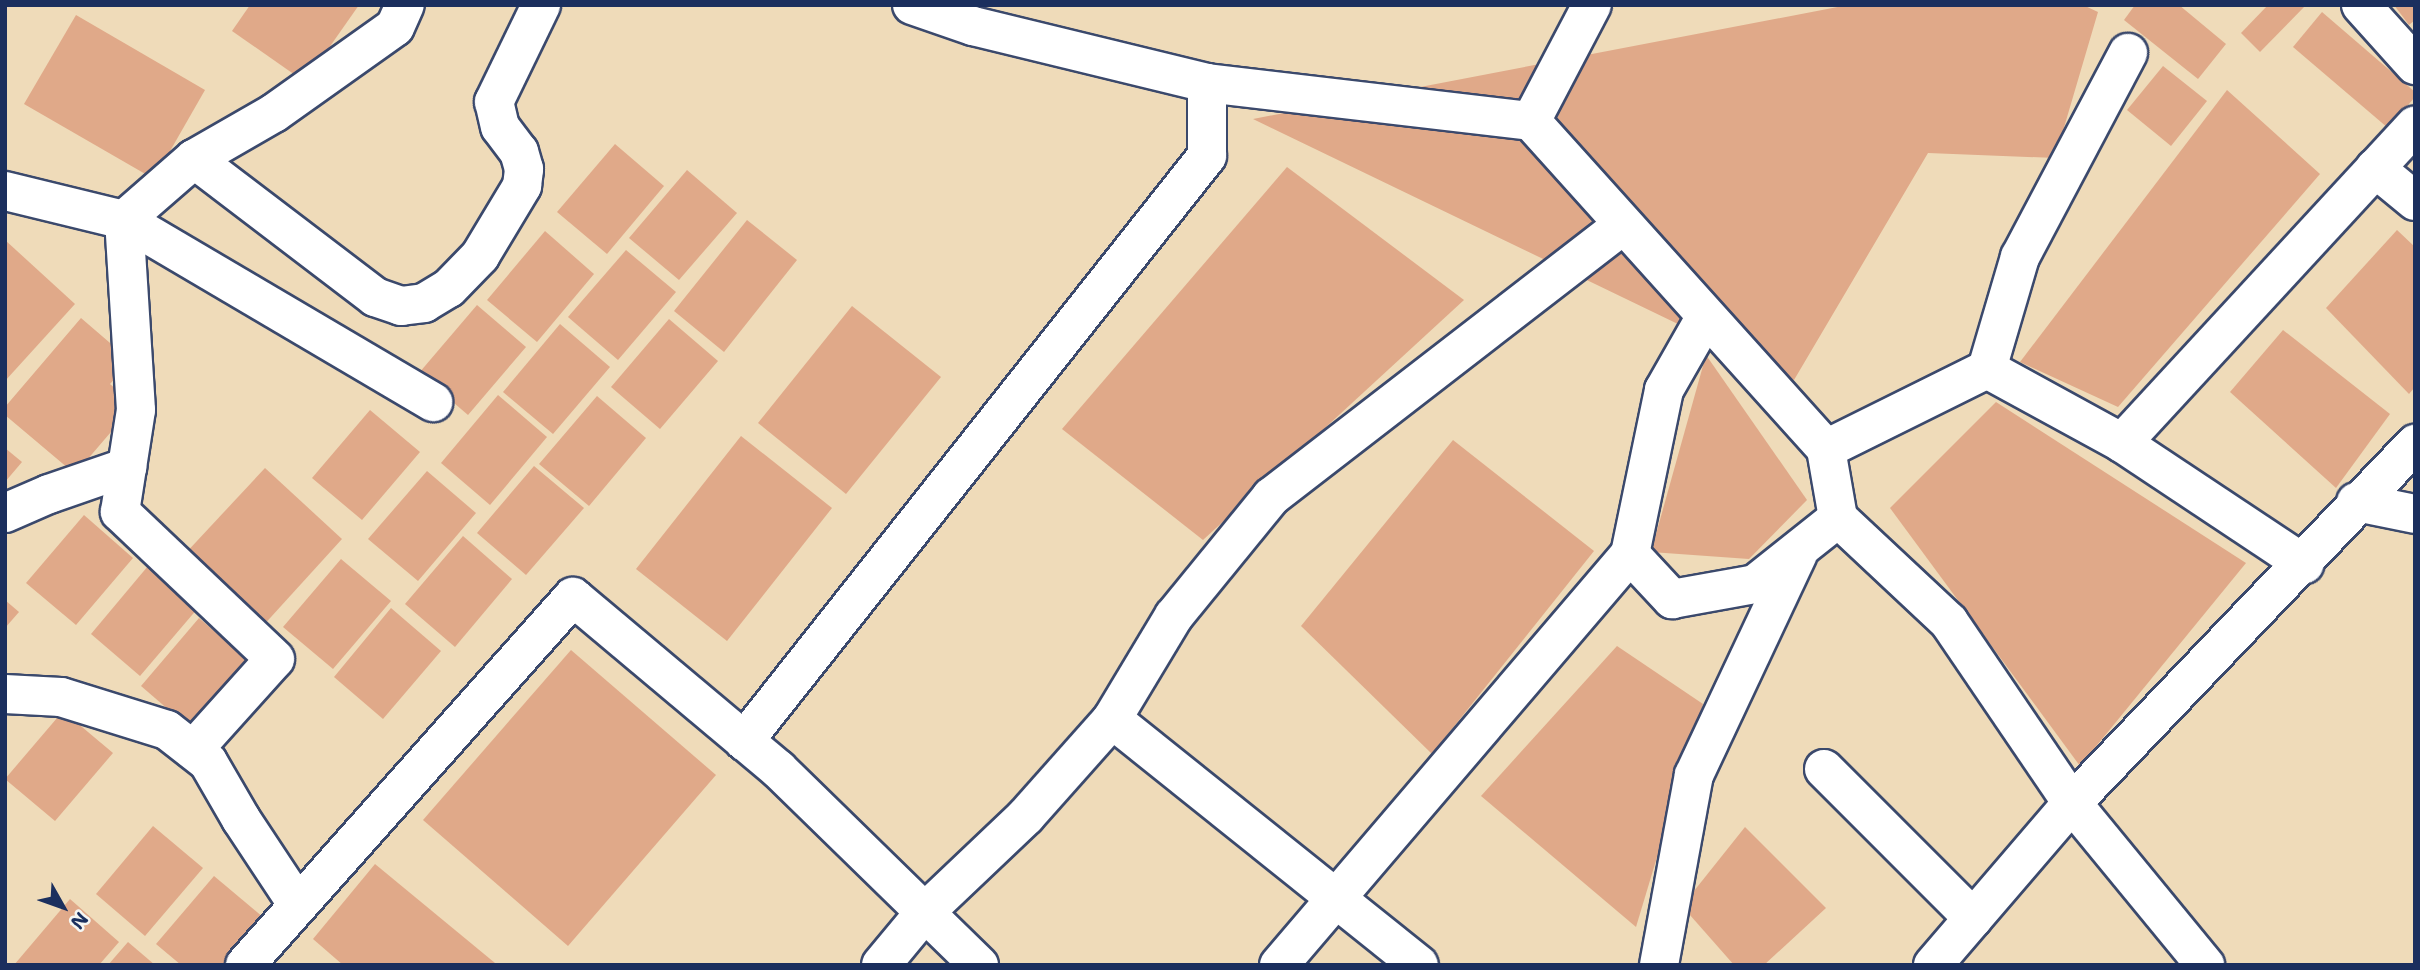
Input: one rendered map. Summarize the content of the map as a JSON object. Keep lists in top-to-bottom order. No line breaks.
{"north":"bottom right"}
